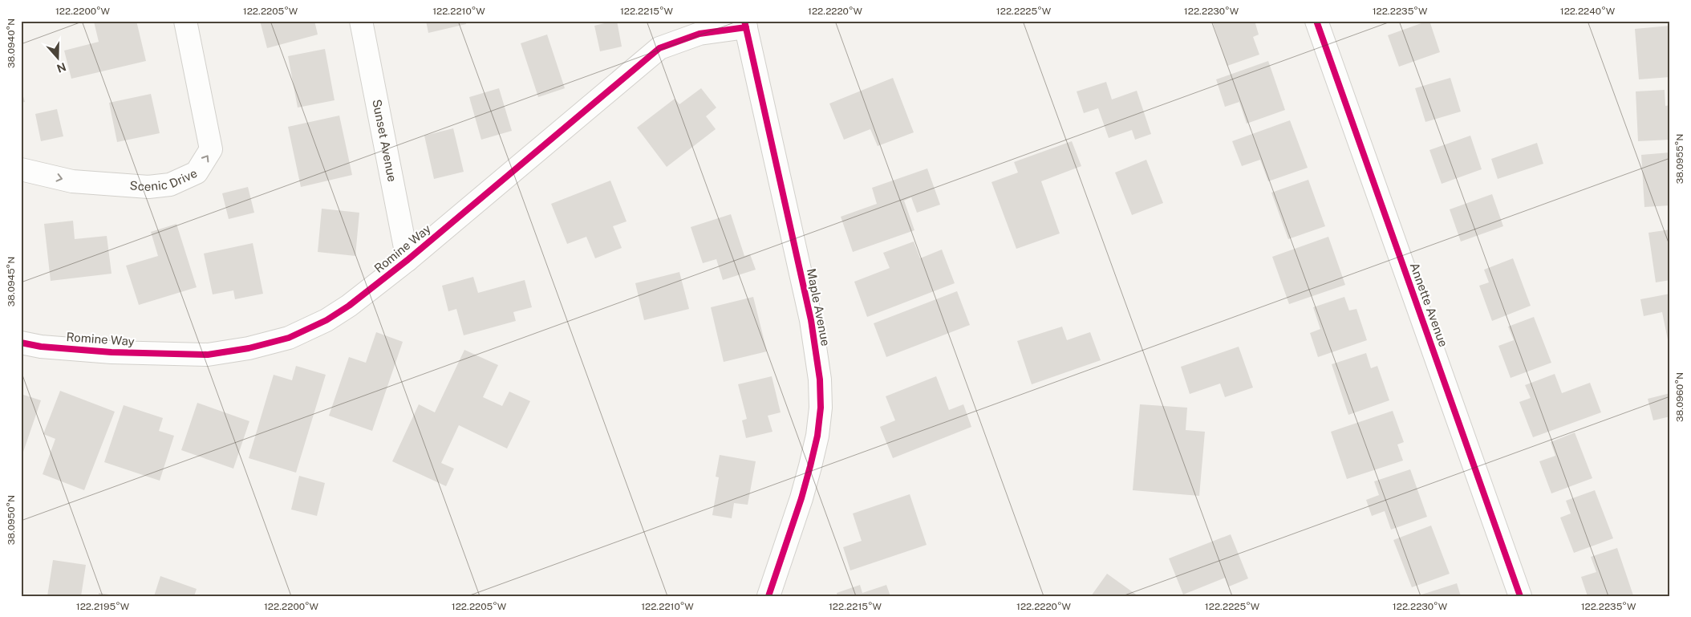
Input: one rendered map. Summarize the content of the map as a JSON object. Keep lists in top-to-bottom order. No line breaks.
{"streets":{"street":["Sunset Avenue","Scenic Drive","Romine Way","Annette Avenue","Maple Avenue"]},"crossings":[["Sunset Avenue","Romine Way"],["Romine Way","Maple Avenue"]],"north":"bottom","coordinates":["122.2200°W","122.2205°W","122.2210°W","122.2215°W","122.2220°W","122.2225°W","122.2230°W","122.2235°W","122.2240°W","38.0940°N","38.0955°N","38.0945°N","38.0960°N","38.0950°N","122.2195°W"]}
